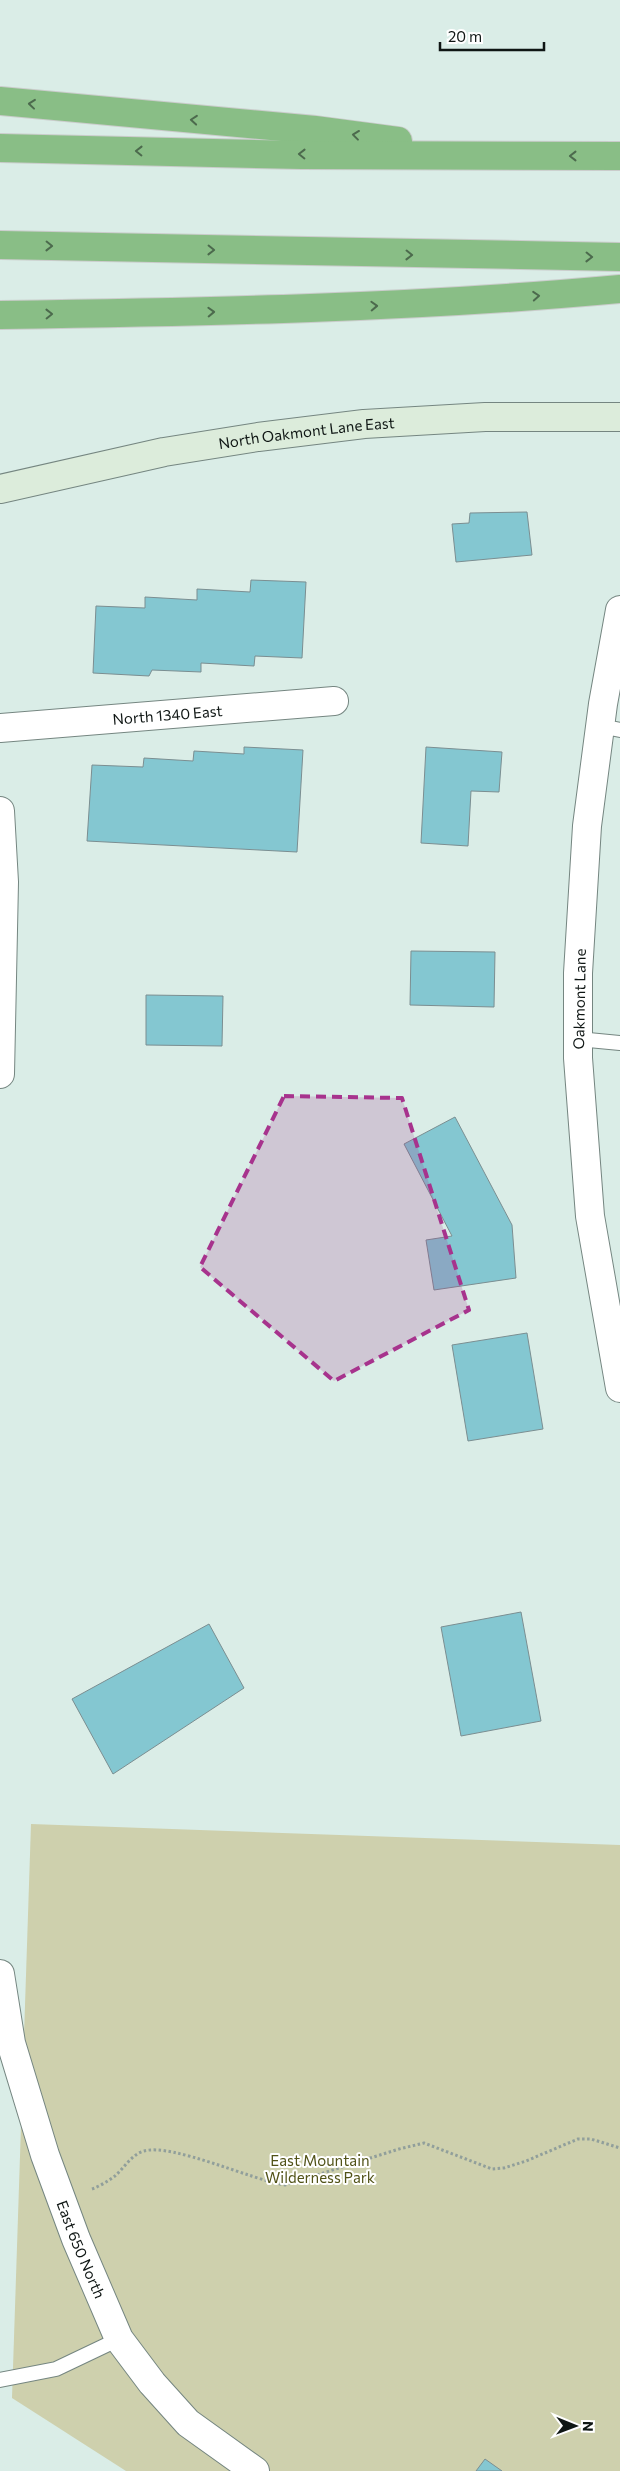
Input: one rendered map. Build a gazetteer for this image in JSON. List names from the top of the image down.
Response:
{
  "streets": {
    "street": [
      "North Oakmont Lane East",
      "North 1340 East",
      "Oakmont Lane",
      "East 650 North"
    ]
  },
  "parks": ["East Mountain Wilderness Park"],
  "scale_bar": "20 m",
  "north": "right"
}
